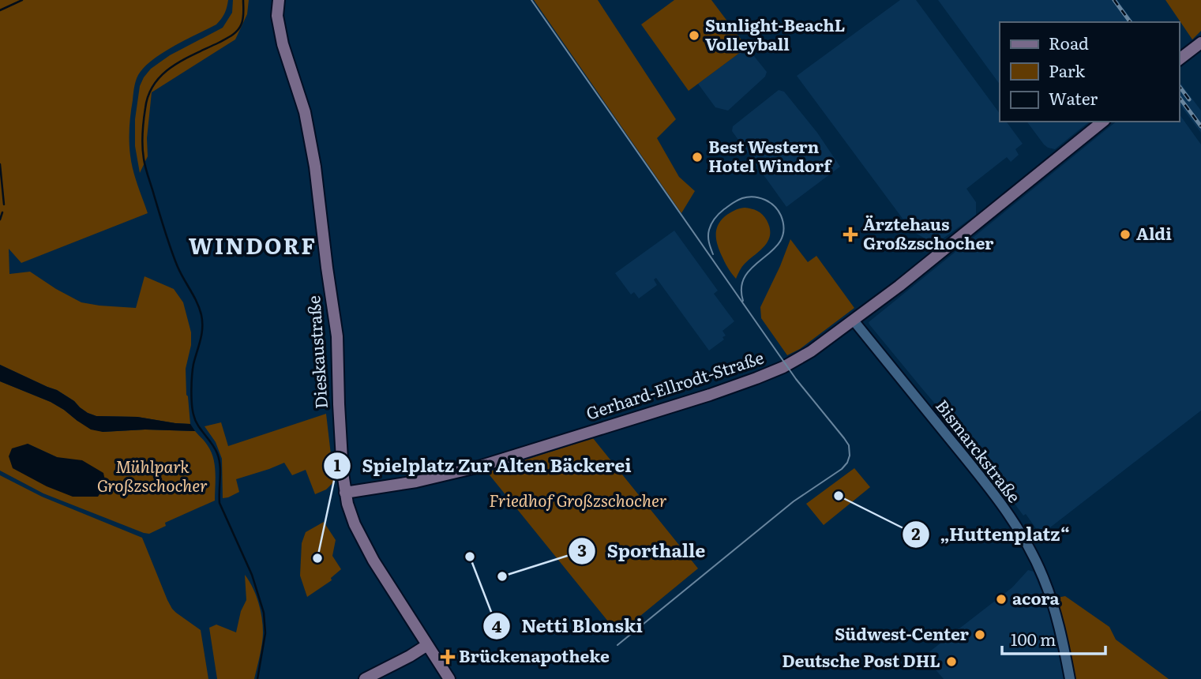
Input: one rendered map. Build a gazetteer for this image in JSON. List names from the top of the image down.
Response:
{
  "streets": {
    "main road": ["Dieskaustraße", "Gerhard-Ellrodt-Straße"],
    "street": ["Bismarckstraße"]
  },
  "crossings": [
    ["Dieskaustraße", "Gerhard-Ellrodt-Straße"],
    ["Gerhard-Ellrodt-Straße", "Bismarckstraße"]
  ],
  "districts": ["WINDORF"],
  "parks": ["Mühlpark Großzschocher", "Friedhof Großzschocher"],
  "places": {
    "other": [
      "Sunlight-BeachL Volleyball",
      "Best Western Hotel Windorf",
      "Aldi",
      "„Huttenplatz“",
      "Netti Blonski",
      "Spielplatz Zur Alten Bäckerei",
      "Sporthalle",
      "acora",
      "Südwest-Center",
      "Deutsche Post DHL"
    ],
    "health": ["Ärztehaus Großzschocher", "Brückenapotheke"]
  },
  "legend": ["Road", "Park", "Water"],
  "scale_bar": "100 m"
}
